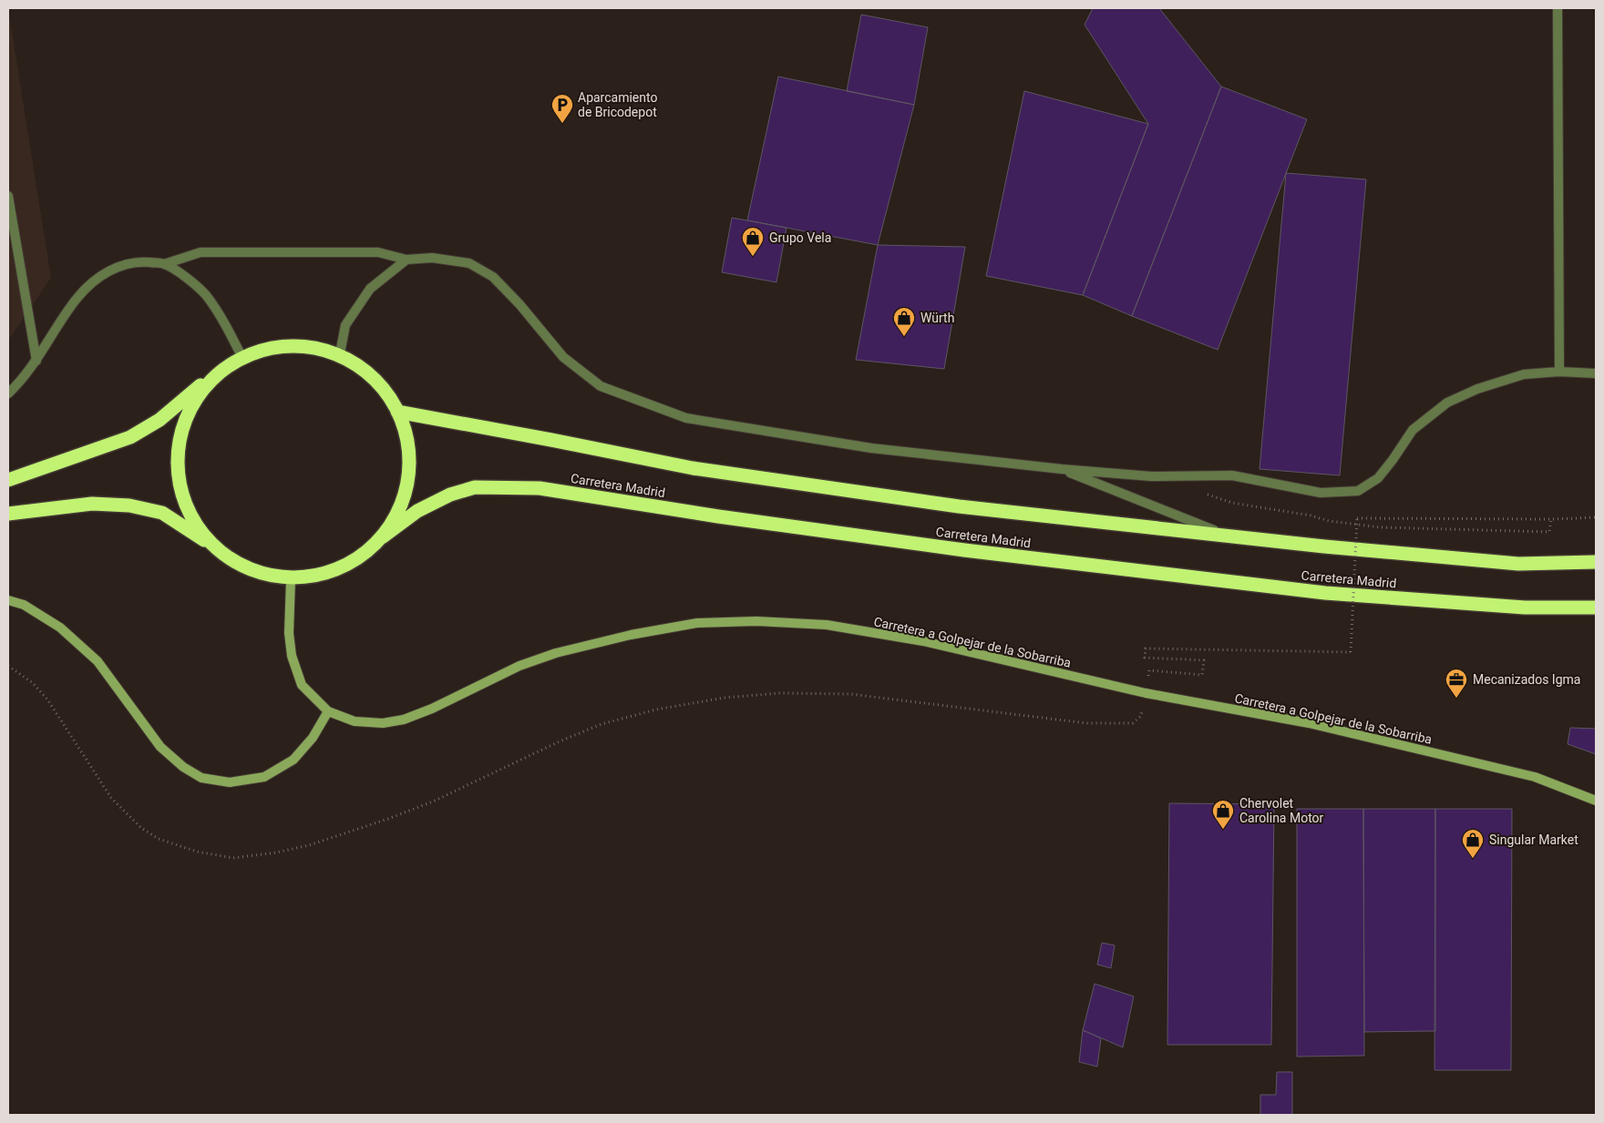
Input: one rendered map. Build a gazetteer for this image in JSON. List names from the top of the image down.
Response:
{
  "streets": {
    "highway": ["Carretera Madrid"],
    "street": ["Carretera a Golpejar de la Sobarriba"]
  },
  "places": {
    "parking": ["Aparcamiento de Bricodepot"],
    "shop": [
      "Grupo Vela",
      "Würth",
      "Chervolet Carolina Motor",
      "Singular Market"
    ],
    "office": ["Mecanizados Igma"]
  }
}
